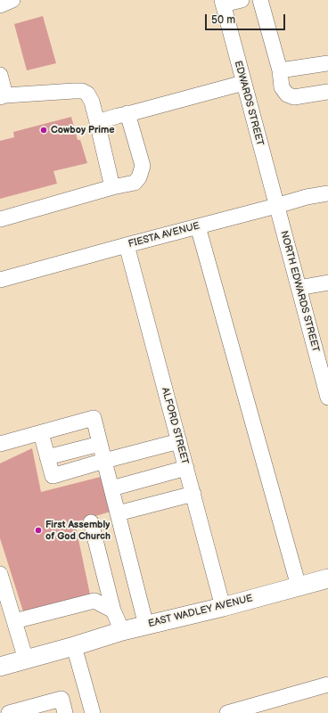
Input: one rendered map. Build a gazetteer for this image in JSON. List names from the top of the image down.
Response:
{
  "streets": {
    "main road": ["EAST WADLEY AVENUE"],
    "street": [
      "EDWARDS STREET",
      "FIESTA AVENUE",
      "NORTH EDWARDS STREET",
      "ALFORD STREET"
    ]
  },
  "crossings": [
    ["EDWARDS STREET", "FIESTA AVENUE"],
    ["EDWARDS STREET", "NORTH EDWARDS STREET"],
    ["FIESTA AVENUE", "NORTH EDWARDS STREET"],
    ["FIESTA AVENUE", "ALFORD STREET"],
    ["ALFORD STREET", "EAST WADLEY AVENUE"]
  ],
  "places": ["Cowboy Prime", "First Assembly of God Church"],
  "scale_bar": "50 m"
}
